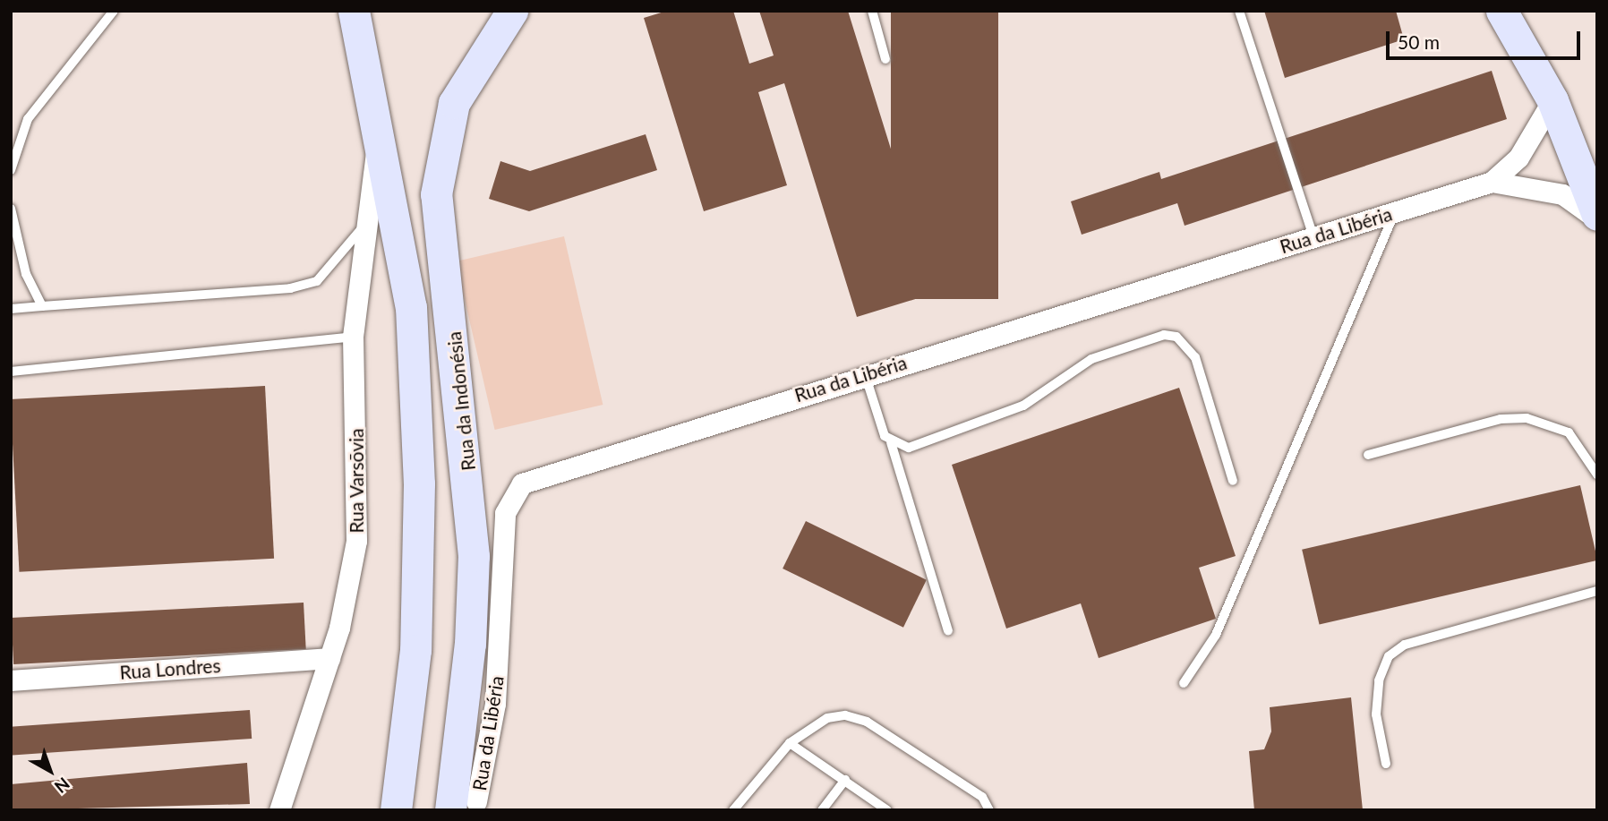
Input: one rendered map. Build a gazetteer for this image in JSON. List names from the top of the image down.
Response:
{
  "streets": {
    "main road": ["Rua da Indonésia"],
    "street": ["Rua da Libéria", "Rua Varsōvia", "Rua Londres"]
  },
  "crossings": [
    ["Rua da Libéria", "Rua da Indonésia"],
    ["Rua Varsōvia", "Rua Londres"]
  ],
  "scale_bar": "50 m",
  "north": "bottom right"
}
